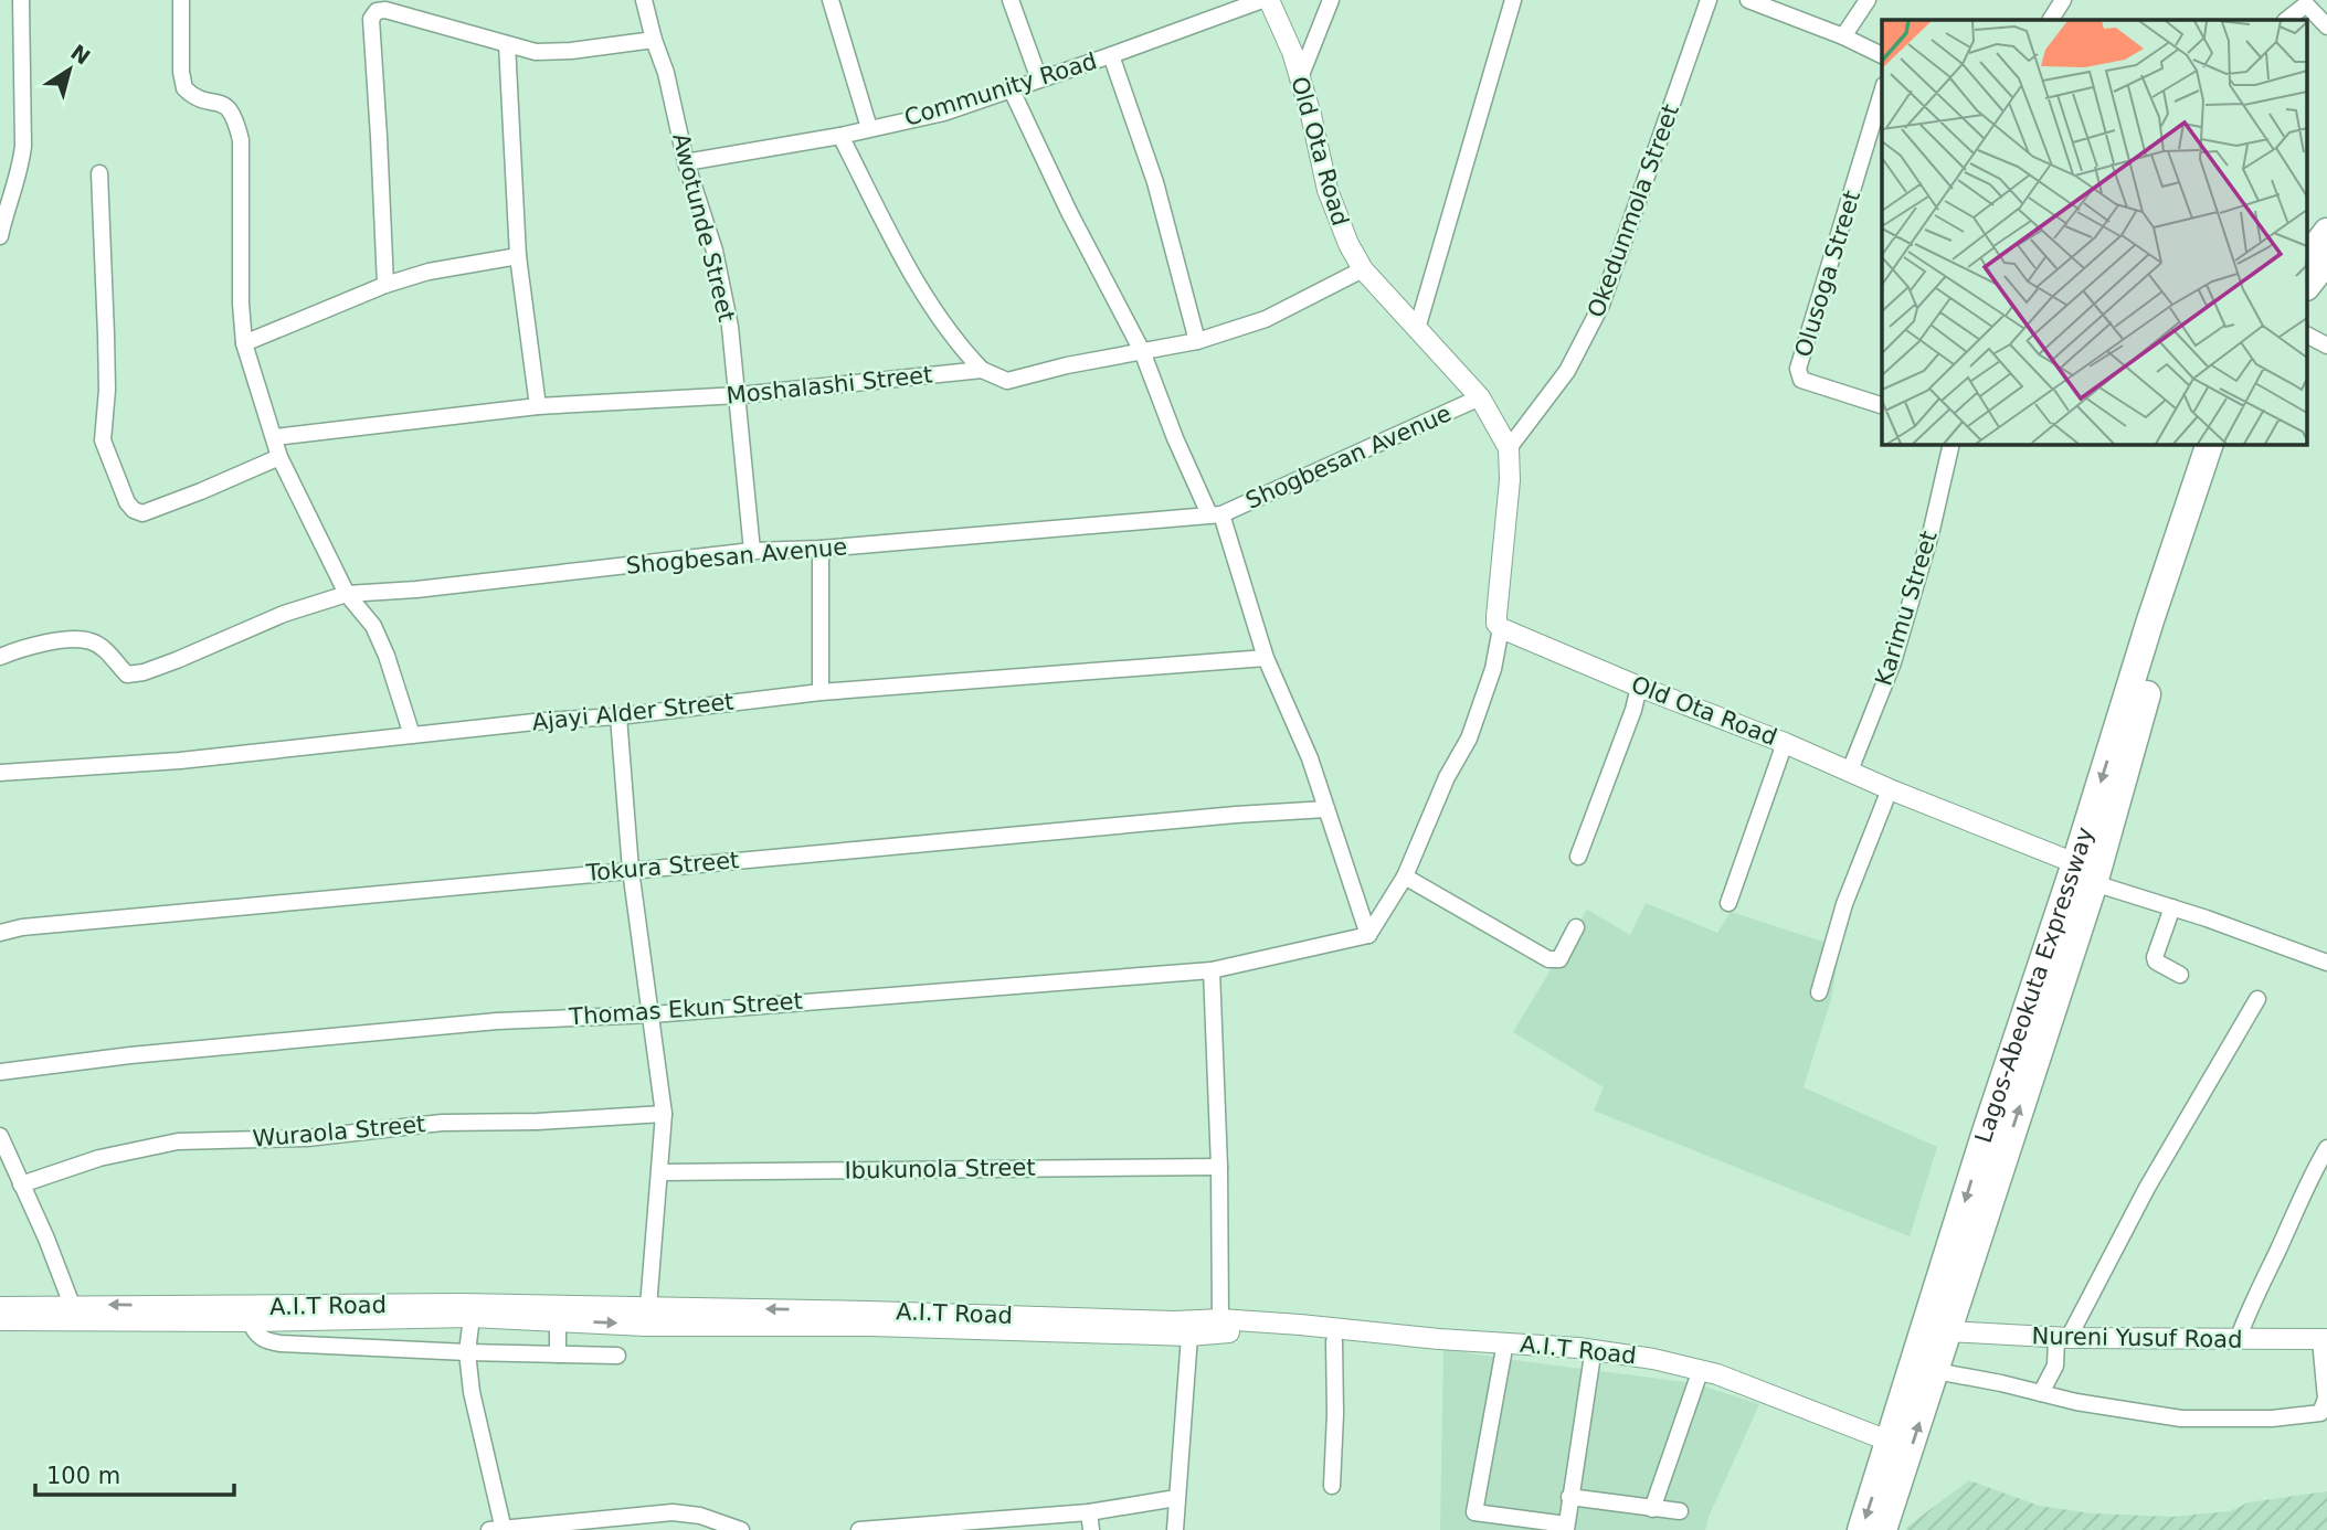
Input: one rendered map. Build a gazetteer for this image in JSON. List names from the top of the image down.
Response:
{
  "streets": {
    "highway": ["Lagos-Abeokuta Expressway"],
    "street": [
      "Community Road",
      "Old Ota Road",
      "Okedunmola Street",
      "Awotunde Street",
      "Olusoga Street",
      "Moshalashi Street",
      "Shogbesan Avenue",
      "Karimu Street",
      "Ajayi Alder Street",
      "Tokura Street",
      "Thomas Ekun Street",
      "Wuraola Street",
      "Ibukunola Street",
      "A.I.T Road",
      "Nureni Yusuf Road"
    ]
  },
  "crossings": [
    ["Community Road", "Awotunde Street"],
    ["Old Ota Road", "Okedunmola Street"],
    ["Old Ota Road", "Moshalashi Street"],
    ["Old Ota Road", "Shogbesan Avenue"],
    ["Old Ota Road", "Karimu Street"],
    ["Old Ota Road", "Lagos-Abeokuta Expressway"],
    ["Awotunde Street", "Moshalashi Street"],
    ["Awotunde Street", "Shogbesan Avenue"],
    ["Lagos-Abeokuta Expressway", "A.I.T Road"],
    ["Lagos-Abeokuta Expressway", "Nureni Yusuf Road"]
  ],
  "scale_bar": "100 m",
  "north": "top right"
}
